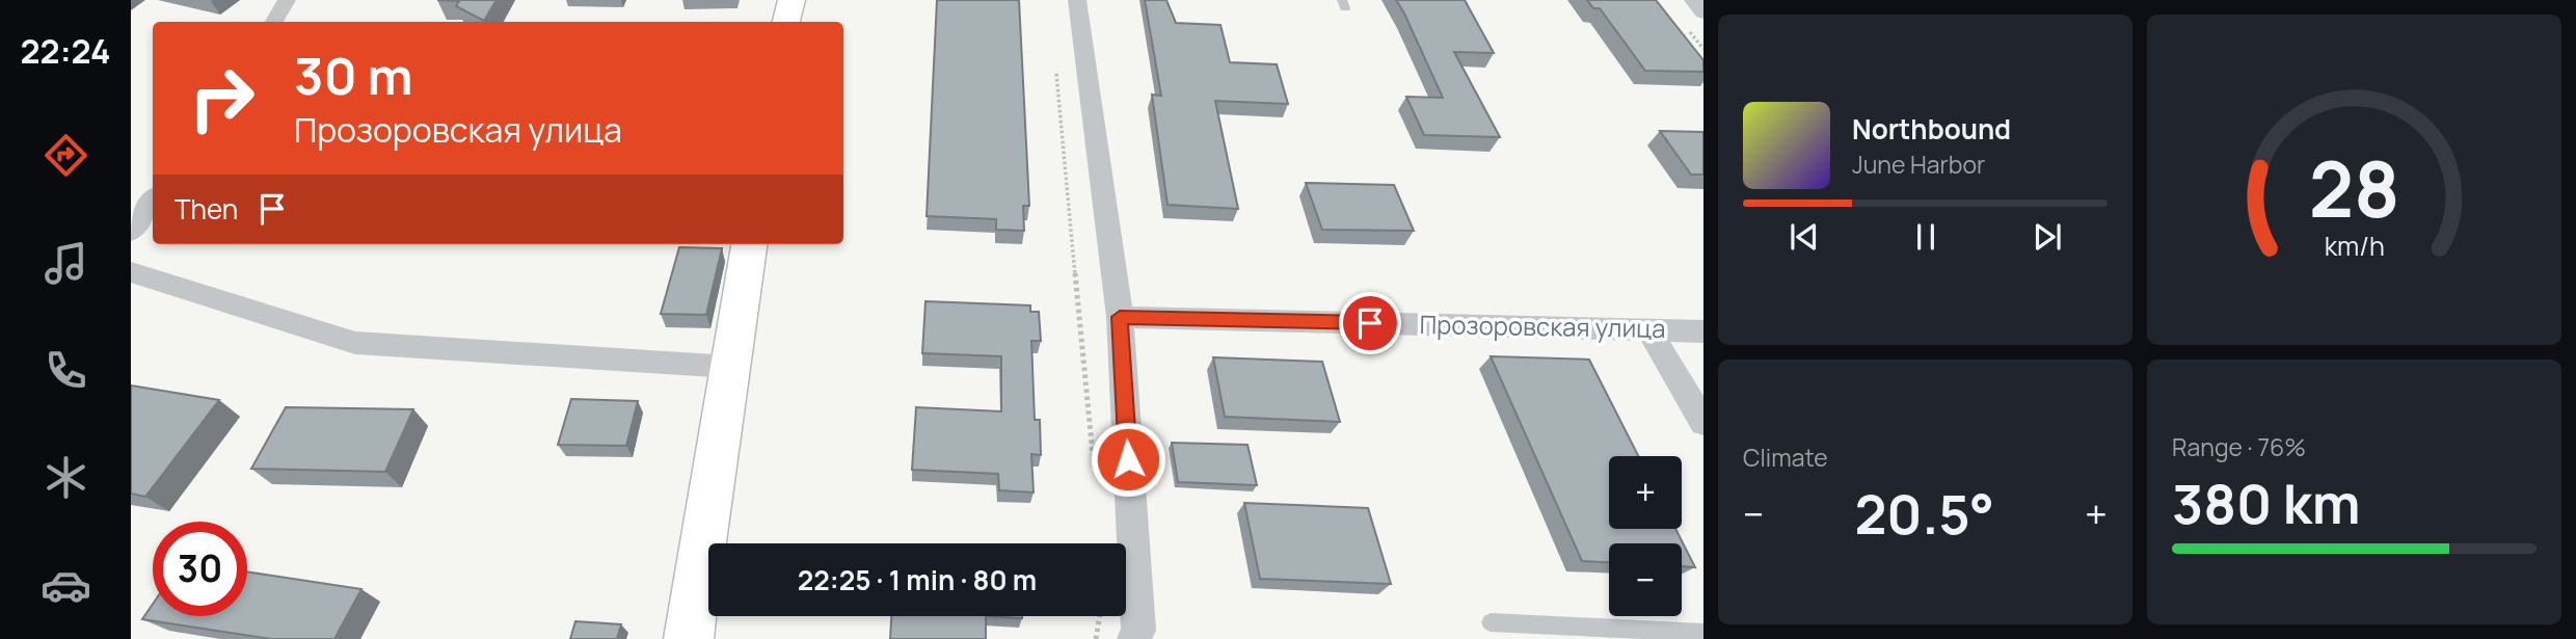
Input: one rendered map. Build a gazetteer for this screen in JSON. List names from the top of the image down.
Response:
{
  "streets": {
    "street": ["Прозоровская улица"]
  },
  "page": {
    "tabs": "22:24",
    "turn": ["30 m", "Прозоровская улица"],
    "song": ["Northbound", "June Harbor"],
    "then": "Then",
    "tile": [
      "Climate",
      ["Range · 76%", "380 km"]
    ],
    "map_buttons": ["+", "−"],
    "heat": ["−", "20.5°", "+"],
    "limit": "30",
    "trip": "22:25 · 1 min · 80 m",
    "gauge": ["28", "km/h"]
  }
}
